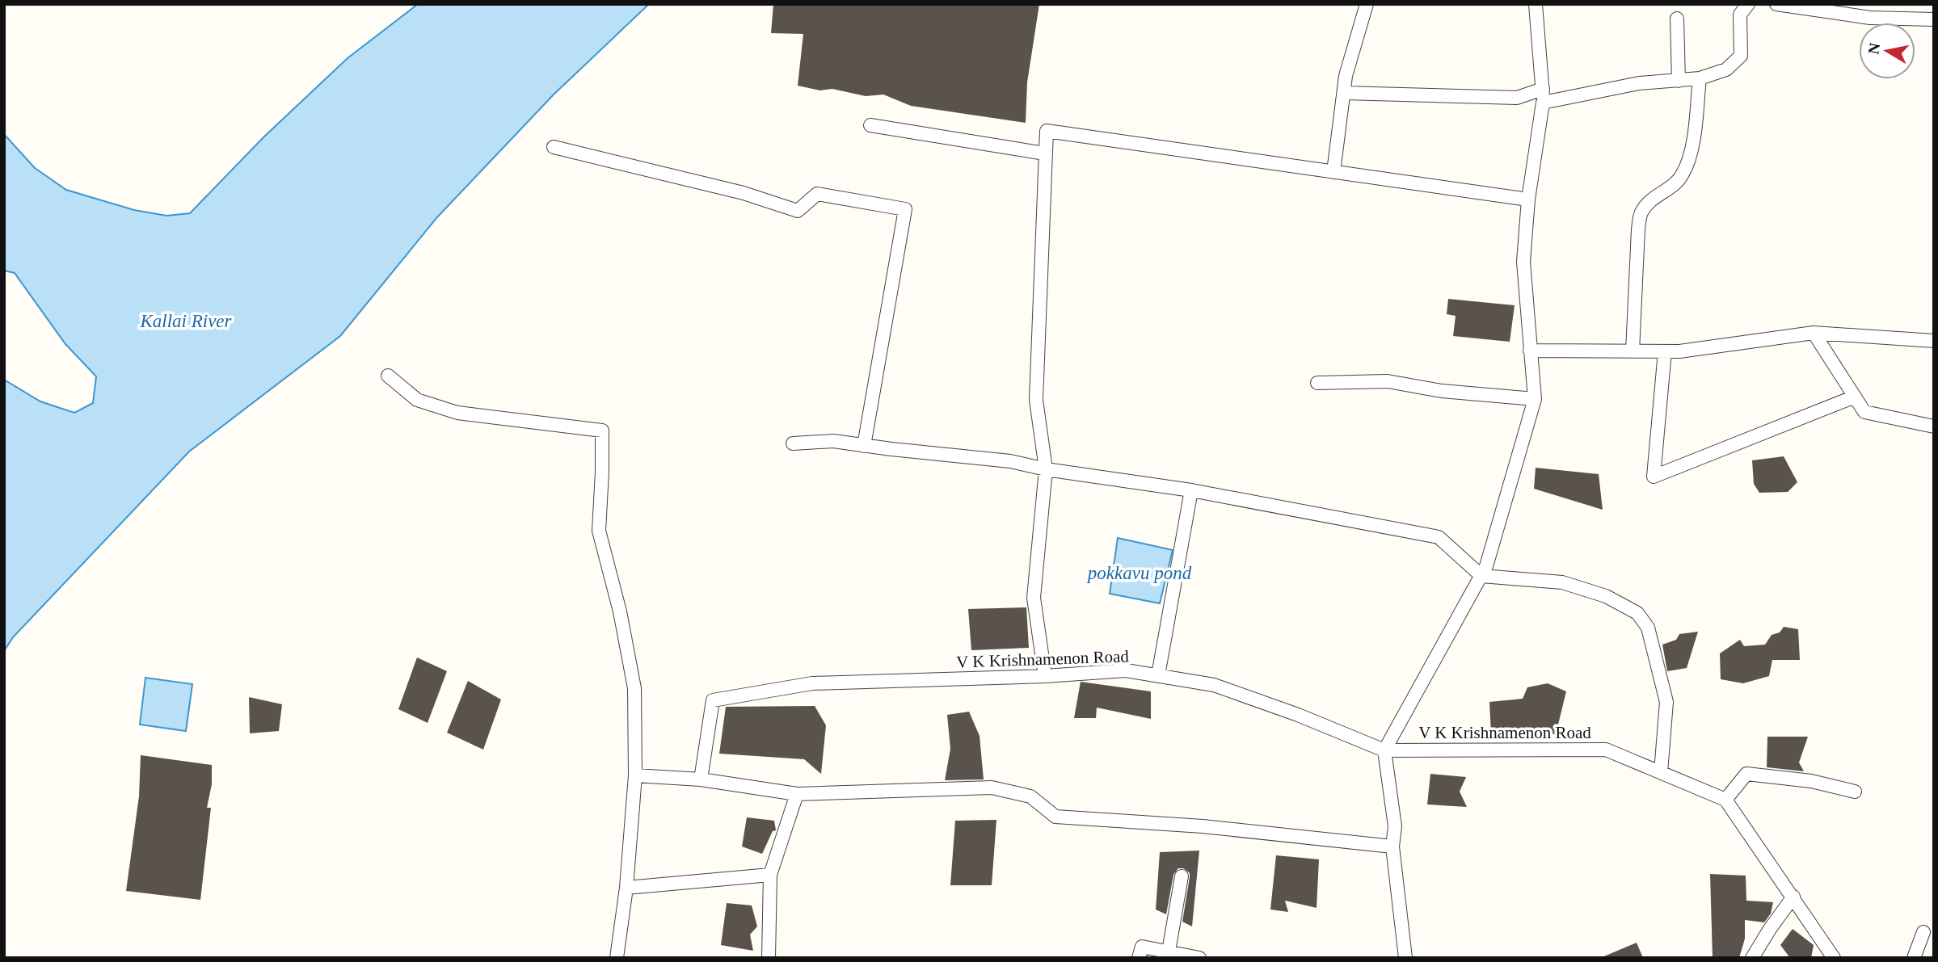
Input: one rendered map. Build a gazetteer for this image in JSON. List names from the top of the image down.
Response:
{
  "streets": {
    "street": ["V K Krishnamenon Road"]
  },
  "water": ["Kallai River", "pokkavu pond"],
  "north": "left"
}
